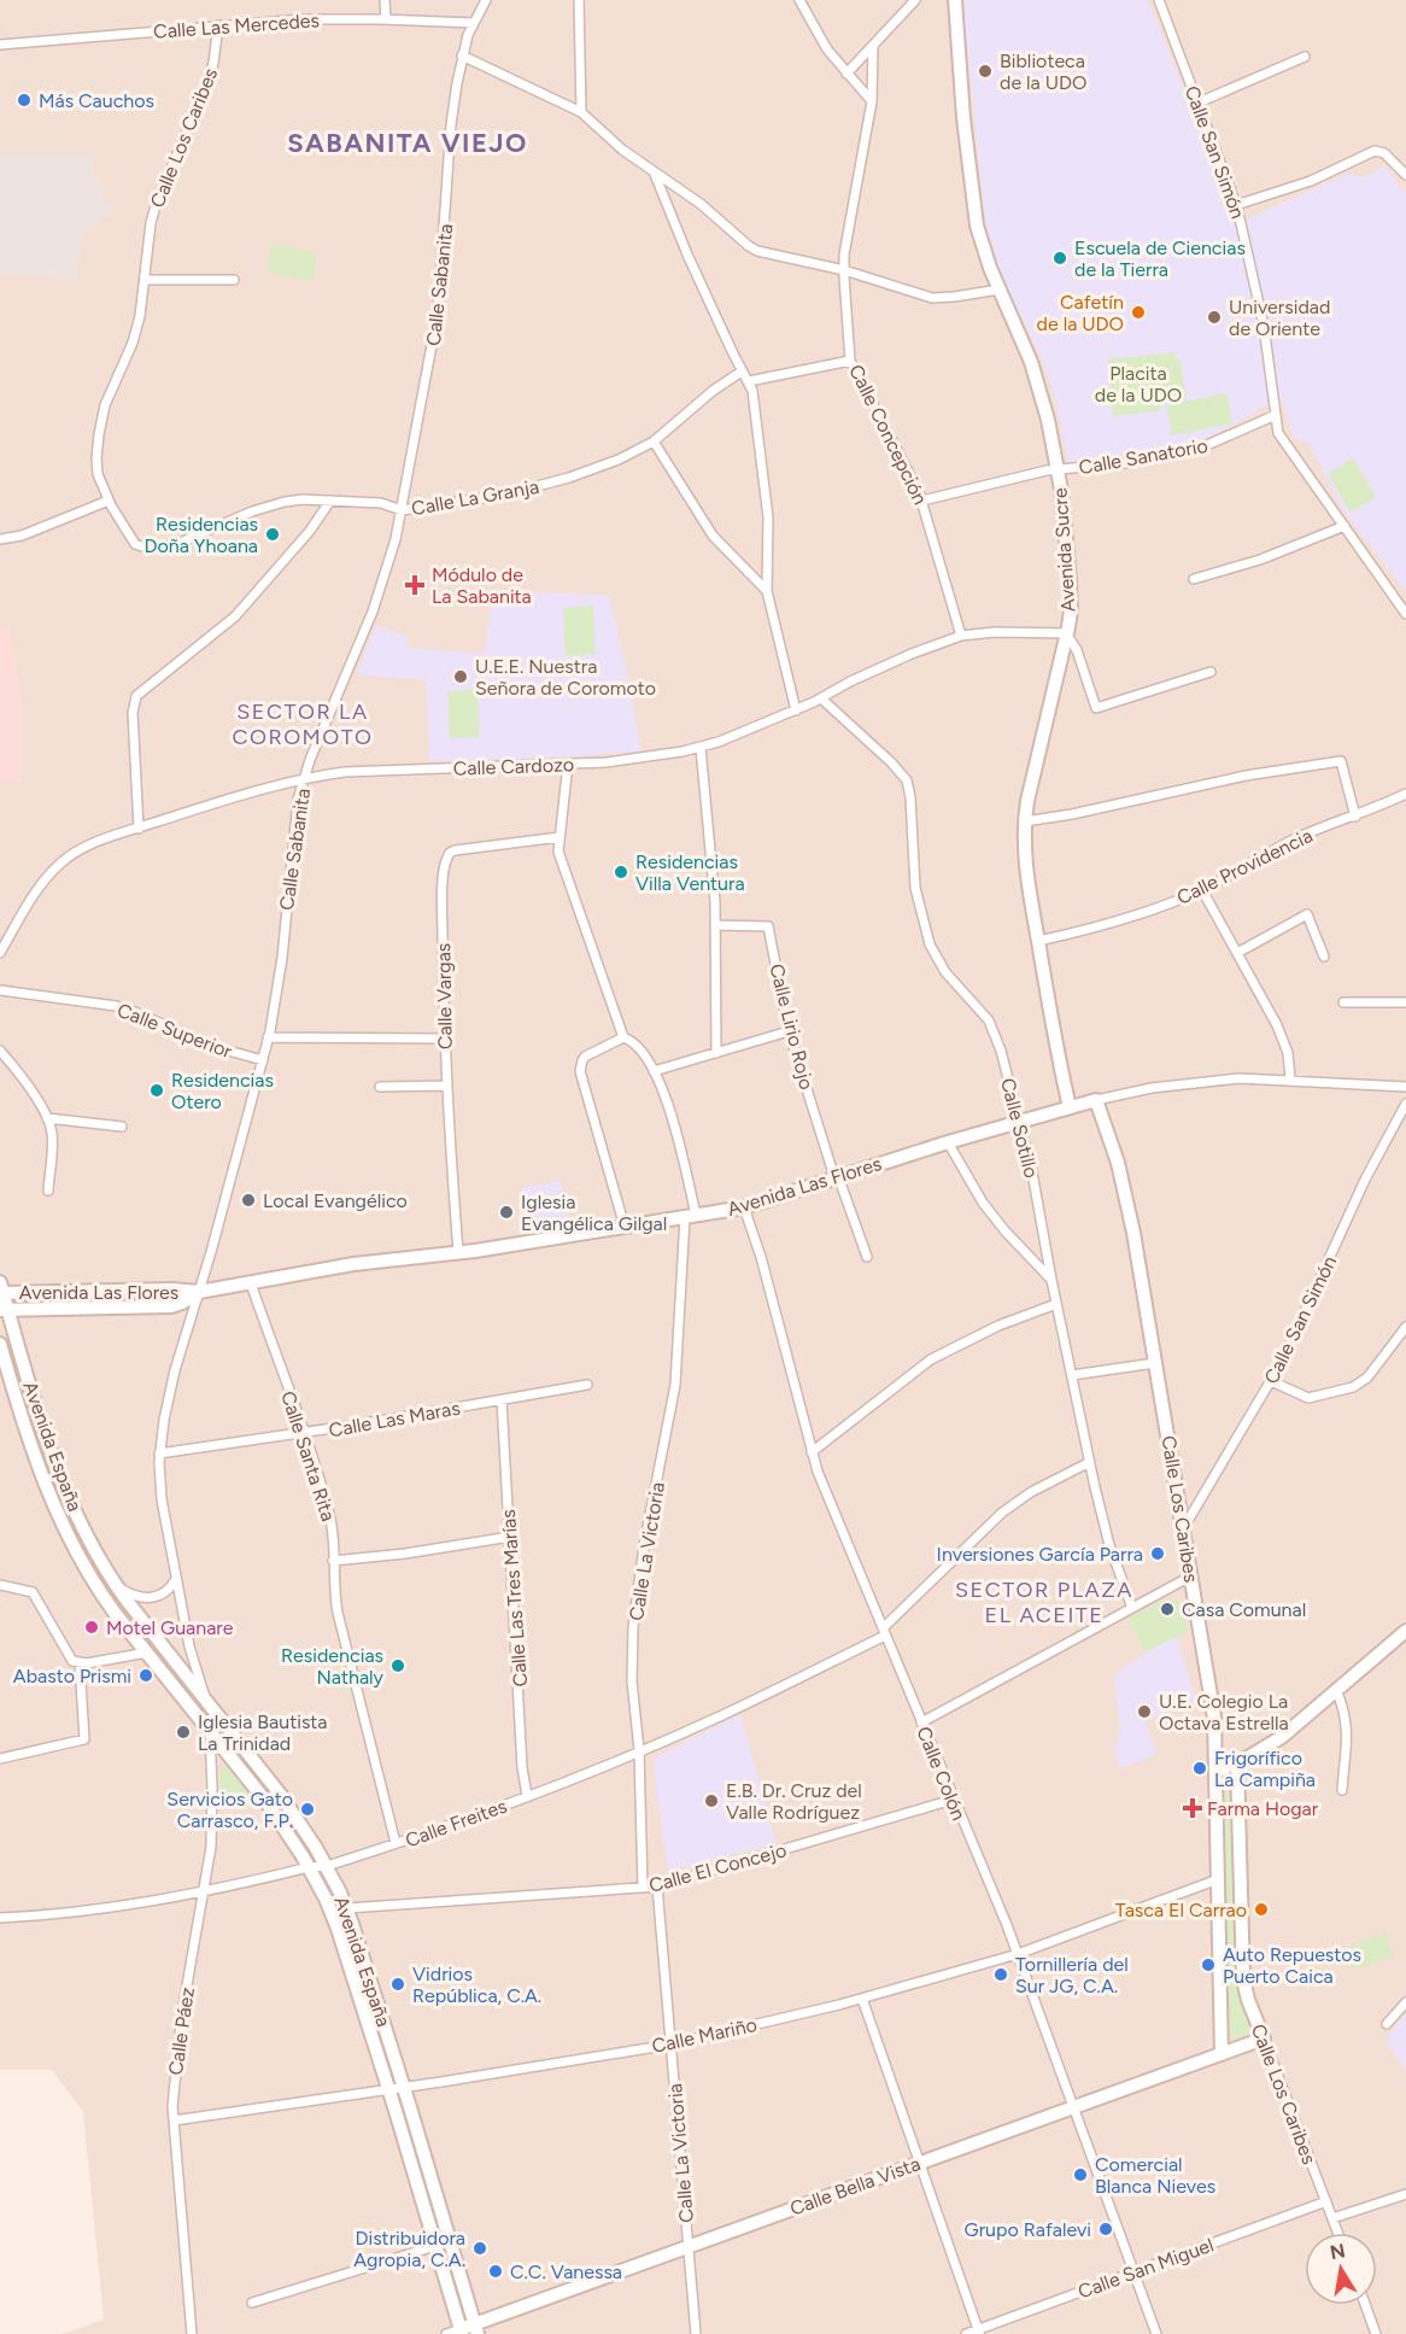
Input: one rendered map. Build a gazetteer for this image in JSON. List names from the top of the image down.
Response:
{
  "streets": {
    "street": [
      "Calle Las Mercedes",
      "Calle Los Caribes",
      "Calle San Simón",
      "Calle Sabanita",
      "Calle Concepción",
      "Calle Sanatorio",
      "Calle La Granja",
      "Avenida Sucre",
      "Calle Cardozo",
      "Calle Providencia",
      "Calle Vargas",
      "Calle Lirio Rojo",
      "Calle Superior",
      "Calle Sotillo",
      "Avenida Las Flores",
      "Calle Las Maras",
      "Avenida España",
      "Calle Santa Rita",
      "Calle La Victoria",
      "Calle Las Tres Marías",
      "Calle Colón",
      "Calle Freites",
      "Calle El Concejo",
      "Calle Páez",
      "Calle Mariño",
      "Calle Bella Vista",
      "Calle San Miguel"
    ]
  },
  "crossings": [
    ["Calle Las Mercedes", "Calle Los Caribes"],
    ["Calle Las Mercedes", "Calle Sabanita"],
    ["Calle Los Caribes", "Calle San Simón"],
    ["Calle Los Caribes", "Calle La Granja"],
    ["Calle Los Caribes", "Avenida Las Flores"],
    ["Calle Los Caribes", "Calle Mariño"],
    ["Calle Los Caribes", "Calle Bella Vista"],
    ["Calle Los Caribes", "Calle San Miguel"],
    ["Calle San Simón", "Calle Sanatorio"],
    ["Calle Sabanita", "Calle La Granja"],
    ["Calle Sabanita", "Calle Cardozo"],
    ["Calle Sabanita", "Calle Superior"],
    ["Calle Sabanita", "Avenida Las Flores"],
    ["Calle Sabanita", "Calle Las Maras"],
    ["Calle Sabanita", "Avenida España"],
    ["Calle Concepción", "Calle Sanatorio"],
    ["Calle Concepción", "Calle Cardozo"],
    ["Calle Sanatorio", "Avenida Sucre"],
    ["Avenida Sucre", "Calle Cardozo"],
    ["Avenida Sucre", "Calle Providencia"],
    ["Avenida Sucre", "Avenida Las Flores"],
    ["Calle Cardozo", "Calle Sotillo"],
    ["Calle Vargas", "Avenida Las Flores"],
    ["Calle Lirio Rojo", "Avenida Las Flores"],
    ["Calle Sotillo", "Avenida Las Flores"],
    ["Calle Sotillo", "Calle Freites"],
    ["Avenida Las Flores", "Avenida España"],
    ["Avenida Las Flores", "Calle Santa Rita"],
    ["Avenida Las Flores", "Calle La Victoria"],
    ["Avenida Las Flores", "Calle Colón"],
    ["Calle Las Maras", "Calle Santa Rita"],
    ["Calle Las Maras", "Calle Las Tres Marías"],
    ["Avenida España", "Calle Freites"],
    ["Avenida España", "Calle El Concejo"],
    ["Avenida España", "Calle Páez"],
    ["Avenida España", "Calle Mariño"],
    ["Avenida España", "Calle Bella Vista"],
    ["Calle Santa Rita", "Calle Freites"],
    ["Calle La Victoria", "Calle Freites"],
    ["Calle La Victoria", "Calle El Concejo"],
    ["Calle La Victoria", "Calle Mariño"],
    ["Calle La Victoria", "Calle Bella Vista"],
    ["Calle Las Tres Marías", "Calle Freites"],
    ["Calle Colón", "Calle Freites"],
    ["Calle Colón", "Calle El Concejo"],
    ["Calle Colón", "Calle Mariño"],
    ["Calle Colón", "Calle Bella Vista"],
    ["Calle Colón", "Calle San Miguel"],
    ["Calle Freites", "Calle Páez"],
    ["Calle Páez", "Calle Mariño"]
  ],
  "districts": ["SABANITA VIEJO", "SECTOR LA COROMOTO", "SECTOR PLAZA EL ACEITE"],
  "parks": ["Placita de la UDO"],
  "places": {
    "other": [
      "Biblioteca de la UDO",
      "Más Cauchos",
      "Escuela de Ciencias de la Tierra",
      "Cafetín de la UDO",
      "Universidad de Oriente",
      "Residencias Doña Yhoana",
      "U.E.E. Nuestra Señora de Coromoto",
      "Residencias Villa Ventura",
      "Residencias Otero",
      "Local Evangélico",
      "Iglesia Evangélica Gilgal",
      "Inversiones García Parra",
      "Casa Comunal",
      "Motel Guanare",
      "Residencias Nathaly",
      "Abasto Prismi",
      "U.E. Colegio La Octava Estrella",
      "Iglesia Bautista La Trinidad",
      "Frigorífico La Campiña",
      "E.B. Dr. Cruz del Valle Rodríguez",
      "Servicios Gato Carrasco, F.P.",
      "Tasca El Carrao",
      "Auto Repuestos Puerto Caica",
      "Tornillería del Sur JG, C.A.",
      "Vidrios República, C.A.",
      "Comercial Blanca Nieves",
      "Grupo Rafalevi",
      "Distribuidora Agropia, C.A.",
      "C.C. Vanessa"
    ],
    "health": ["Módulo de La Sabanita", "Farma Hogar"]
  },
  "north": "top"
}
